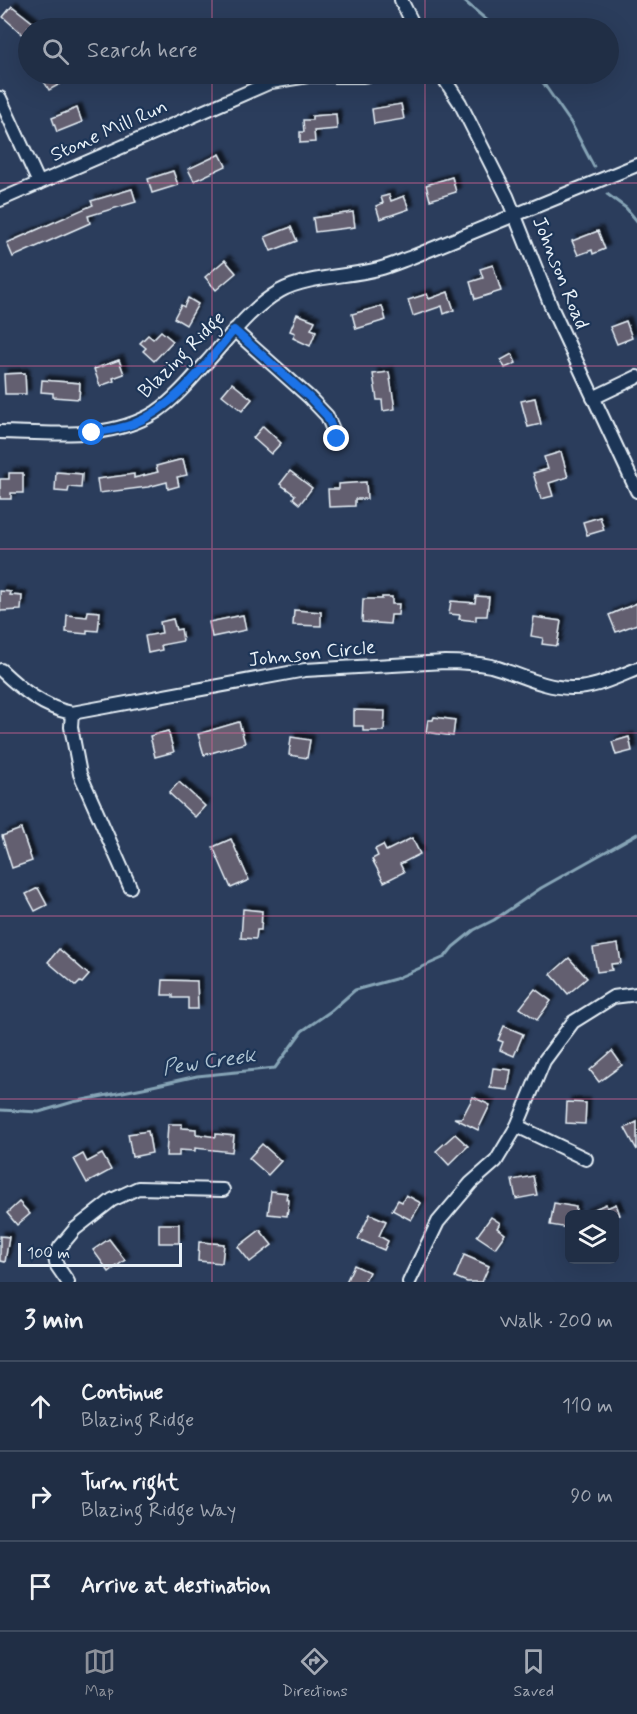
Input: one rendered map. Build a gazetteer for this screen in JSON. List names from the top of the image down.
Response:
{
  "streets": {
    "street": [
      "Stone Mill Run",
      "Johnson Road",
      "Blazing Ridge",
      "Johnson Circle"
    ]
  },
  "crossings": [
    ["Johnson Road", "Blazing Ridge"]
  ],
  "water": ["Pew Creek"],
  "scale_bar": "100 m",
  "page": {
    "search": "Search here",
    "scale": "100 m",
    "heading": ["3 min", "Walk · 200 m"],
    "list": [
      ["Continue", "Blazing Ridge", "110 m"],
      ["Turn right", "Blazing Ridge Way", "90 m"],
      "Arrive at destination"
    ],
    "nav": ["Map", "Directions", "Saved"]
  }
}
